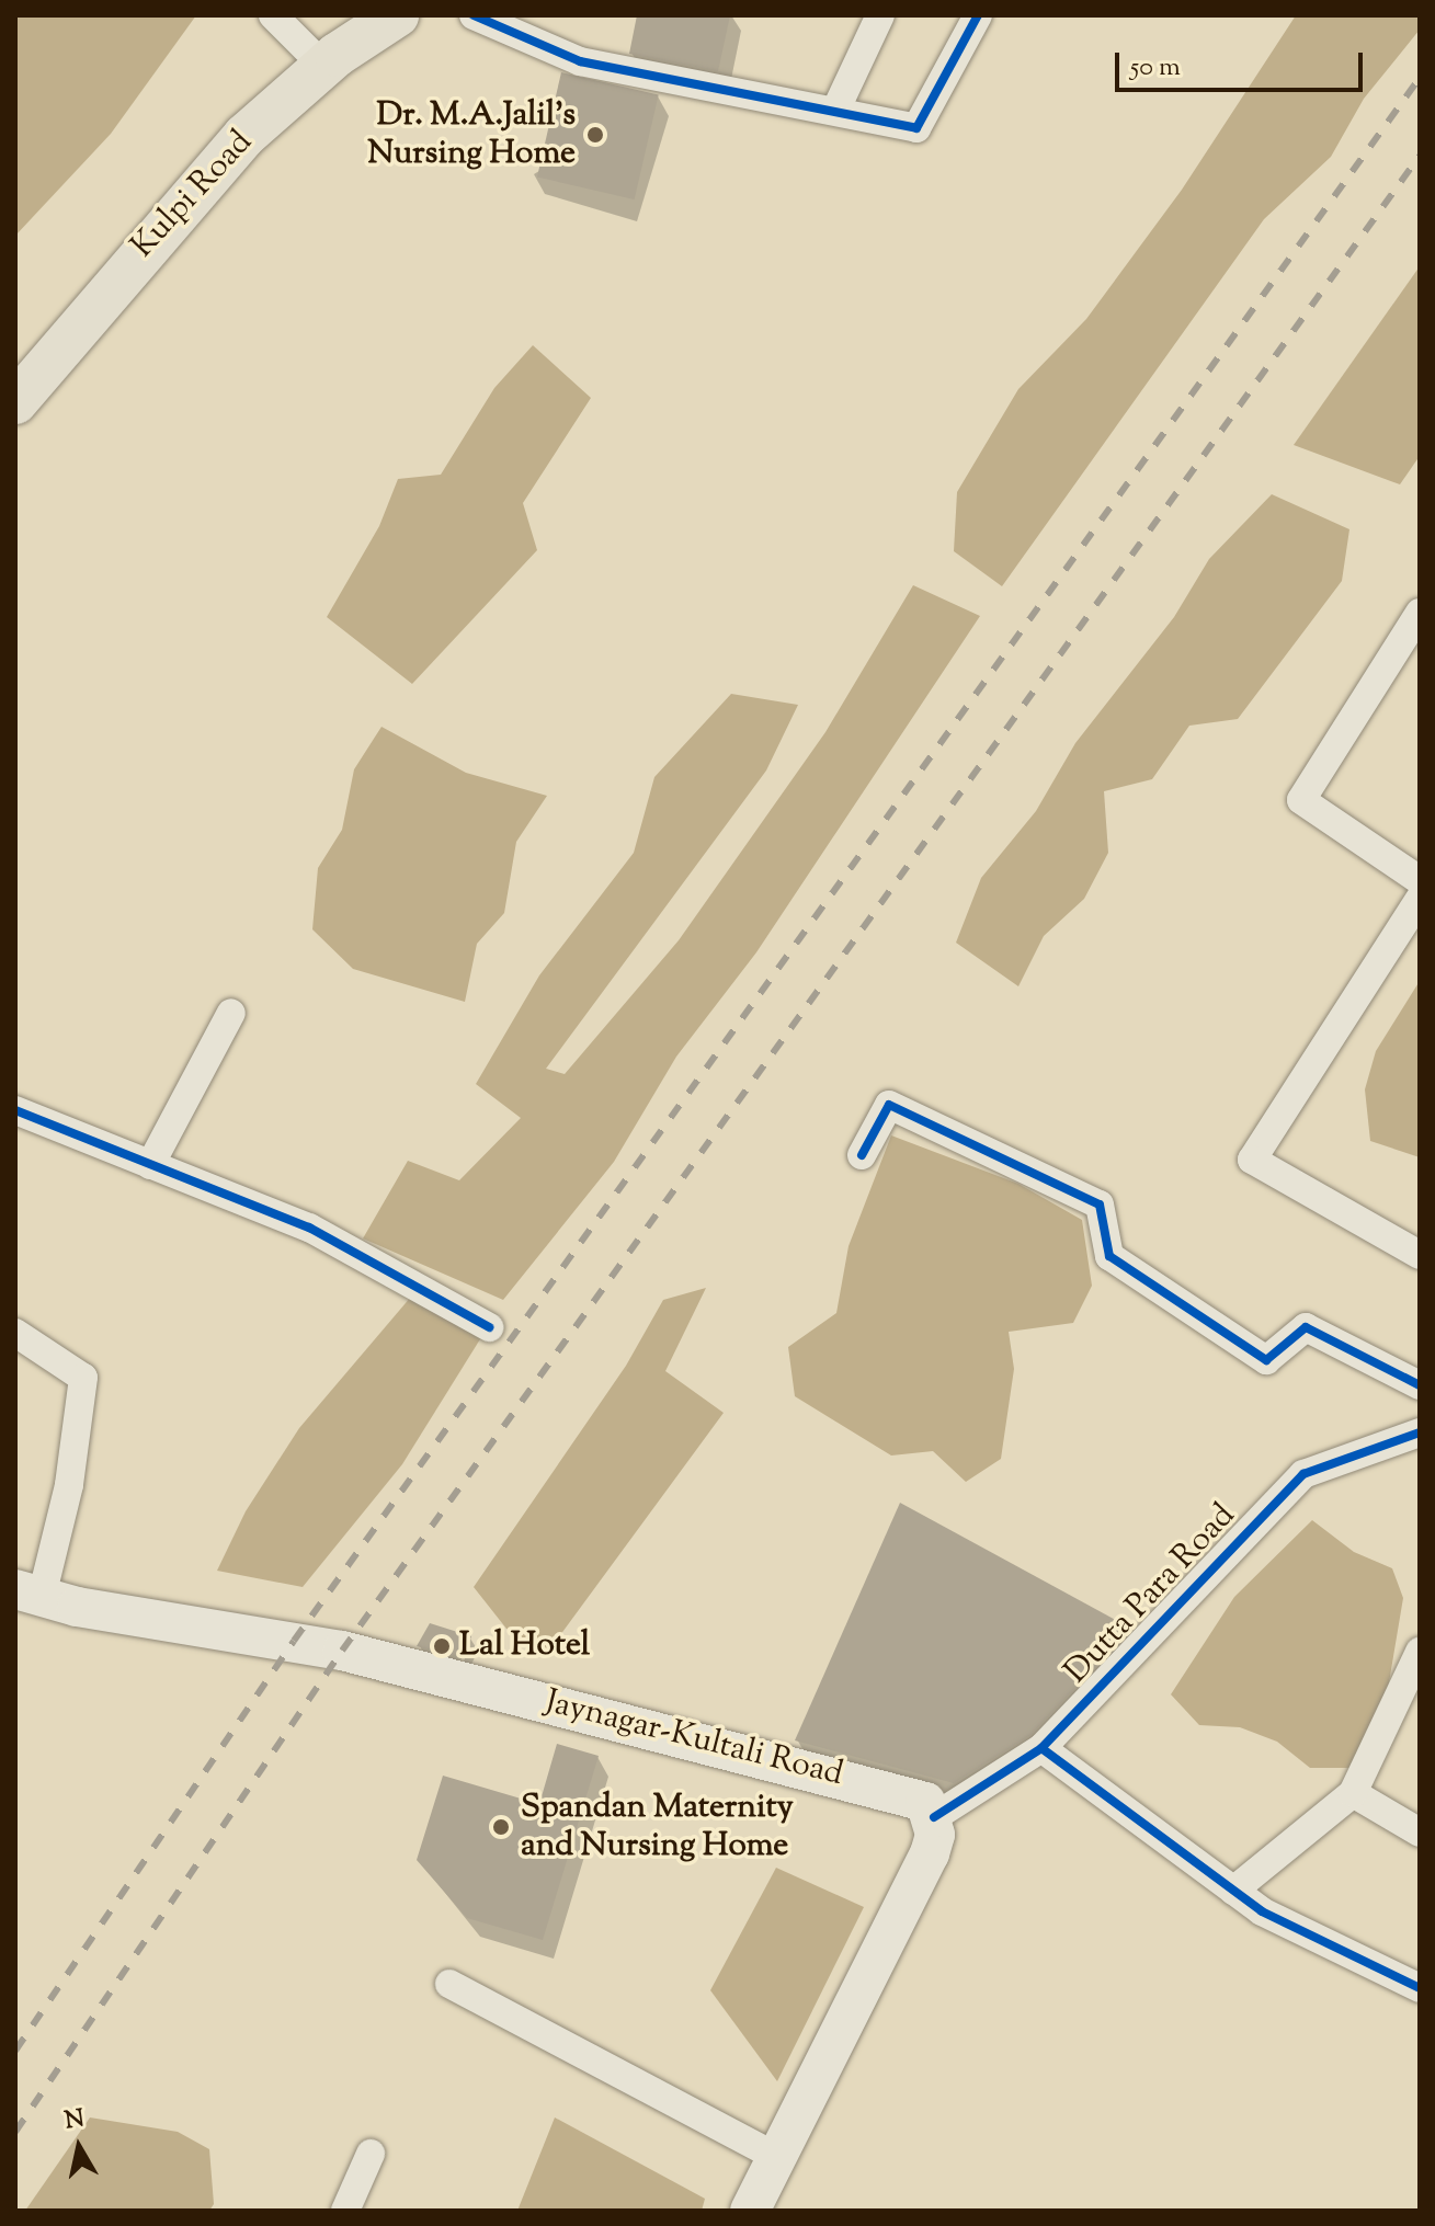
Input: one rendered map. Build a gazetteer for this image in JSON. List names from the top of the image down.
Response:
{
  "streets": {
    "main road": ["Kulpi Road", "Jaynagar-Kultali Road"],
    "street": ["Dutta Para Road"]
  },
  "crossings": [
    ["Dutta Para Road", "Jaynagar-Kultali Road"]
  ],
  "places": ["Dr. M.A.Jalil's Nursing Home", "Lal Hotel", "Spandan Maternity and Nursing Home"],
  "scale_bar": "50 m",
  "north": "top"
}
